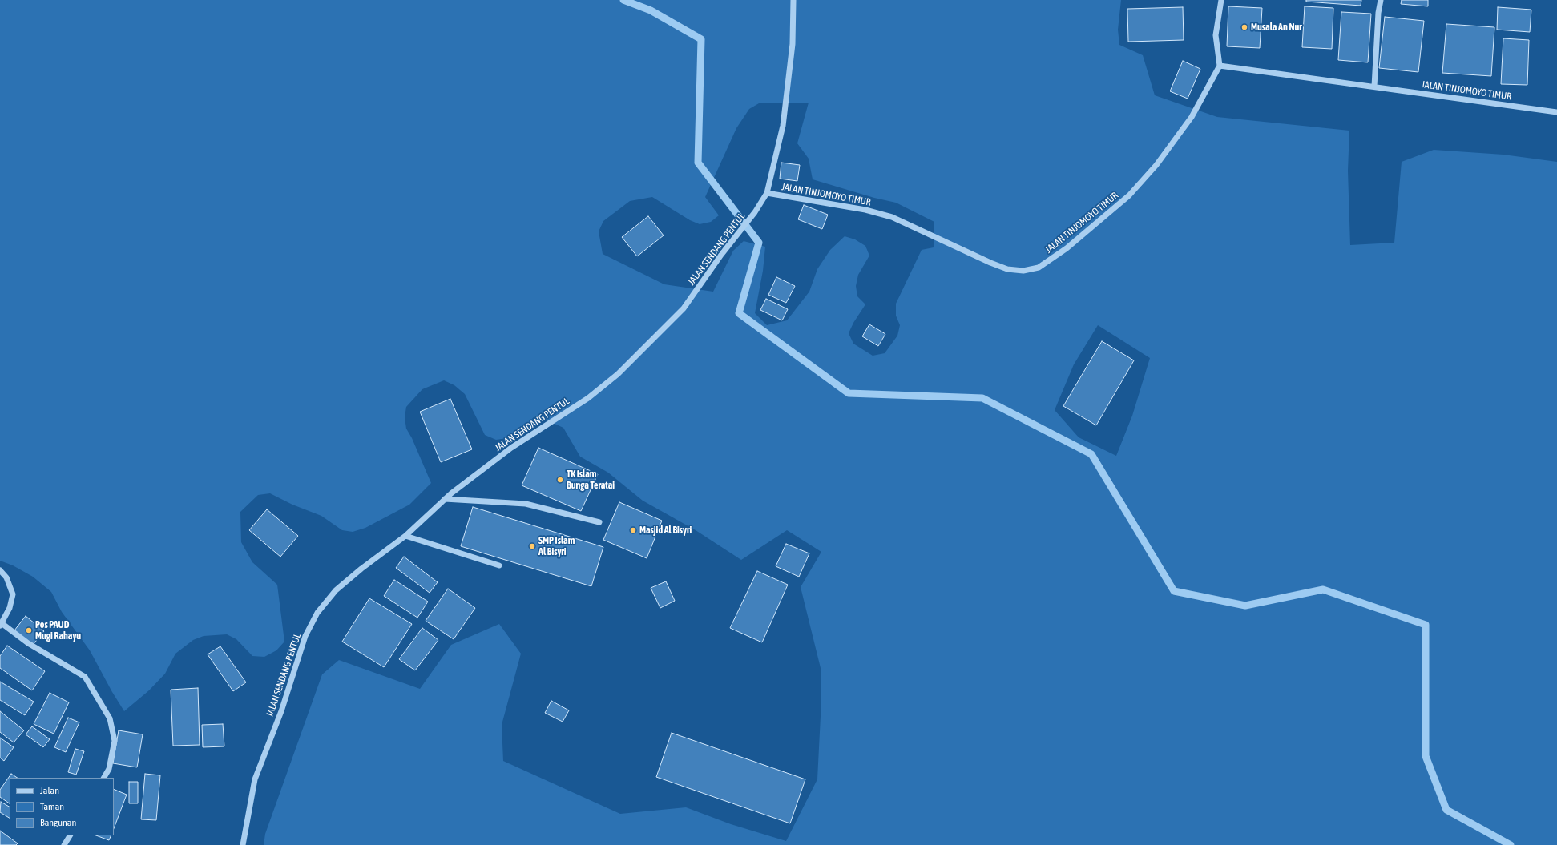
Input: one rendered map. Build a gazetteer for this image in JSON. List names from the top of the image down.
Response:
{
  "streets": {
    "street": ["JALAN TINJOMOYO TIMUR", "JALAN SENDANG PENTUL"]
  },
  "crossings": [
    ["JALAN TINJOMOYO TIMUR", "JALAN SENDANG PENTUL"]
  ],
  "places": [
    "Musala An Nur",
    "TK Islam Bunga Teratai",
    "Masjid Al Bisyri",
    "SMP Islam Al Bisyri",
    "Pos PAUD Mugi Rahayu"
  ],
  "legend": ["Jalan", "Taman", "Bangunan"]
}
